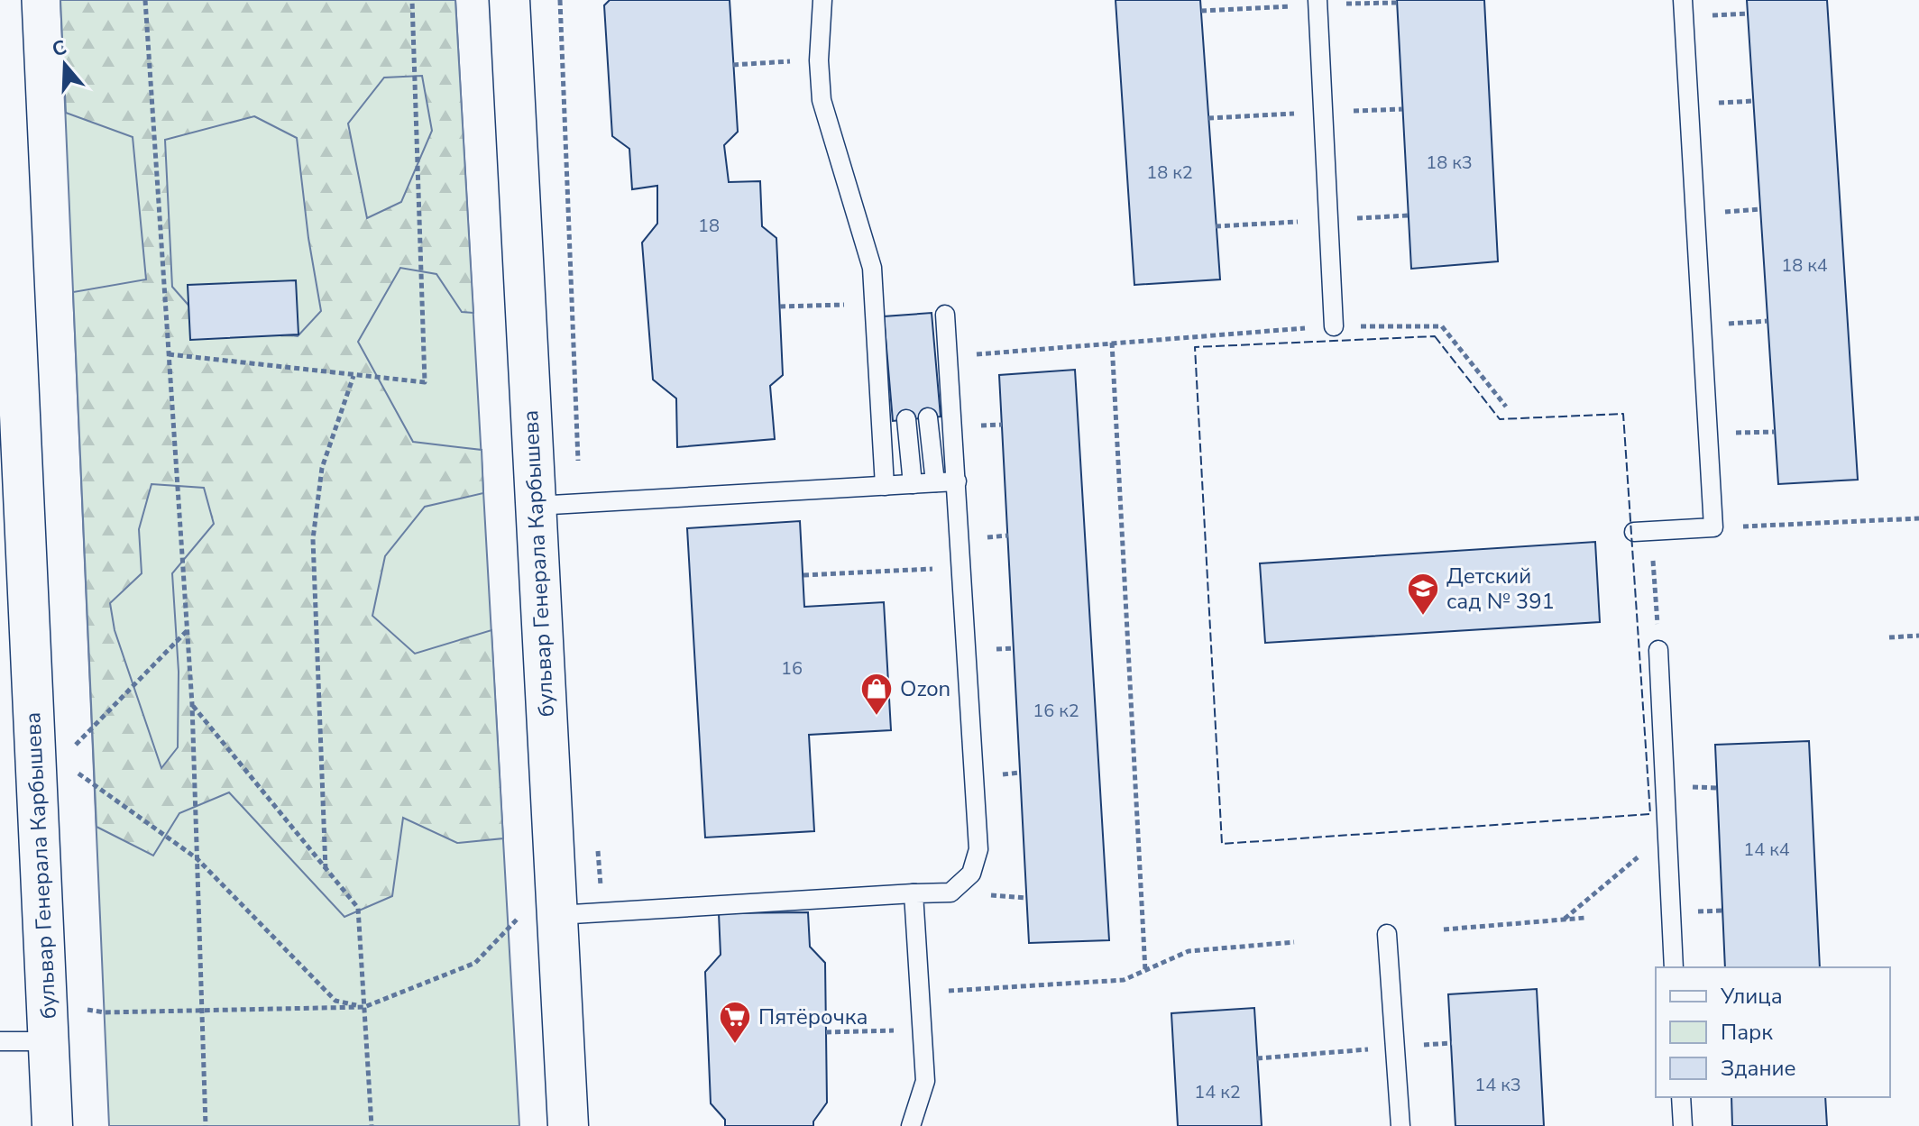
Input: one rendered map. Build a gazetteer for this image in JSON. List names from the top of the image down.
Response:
{
  "streets": {
    "street": ["бульвар Генерала Карбышева"]
  },
  "places": {
    "school or university": ["Детский сад № 391"],
    "shop": ["Ozon"],
    "supermarket": ["Пятёрочка"]
  },
  "house_numbers": [
    "18 к3",
    "18 к2",
    "18",
    "18 к4",
    "16",
    "16 к2",
    "14 к4",
    "14 к3",
    "14 к2"
  ],
  "legend": ["Улица", "Парк", "Здание"],
  "north": "top"
}
